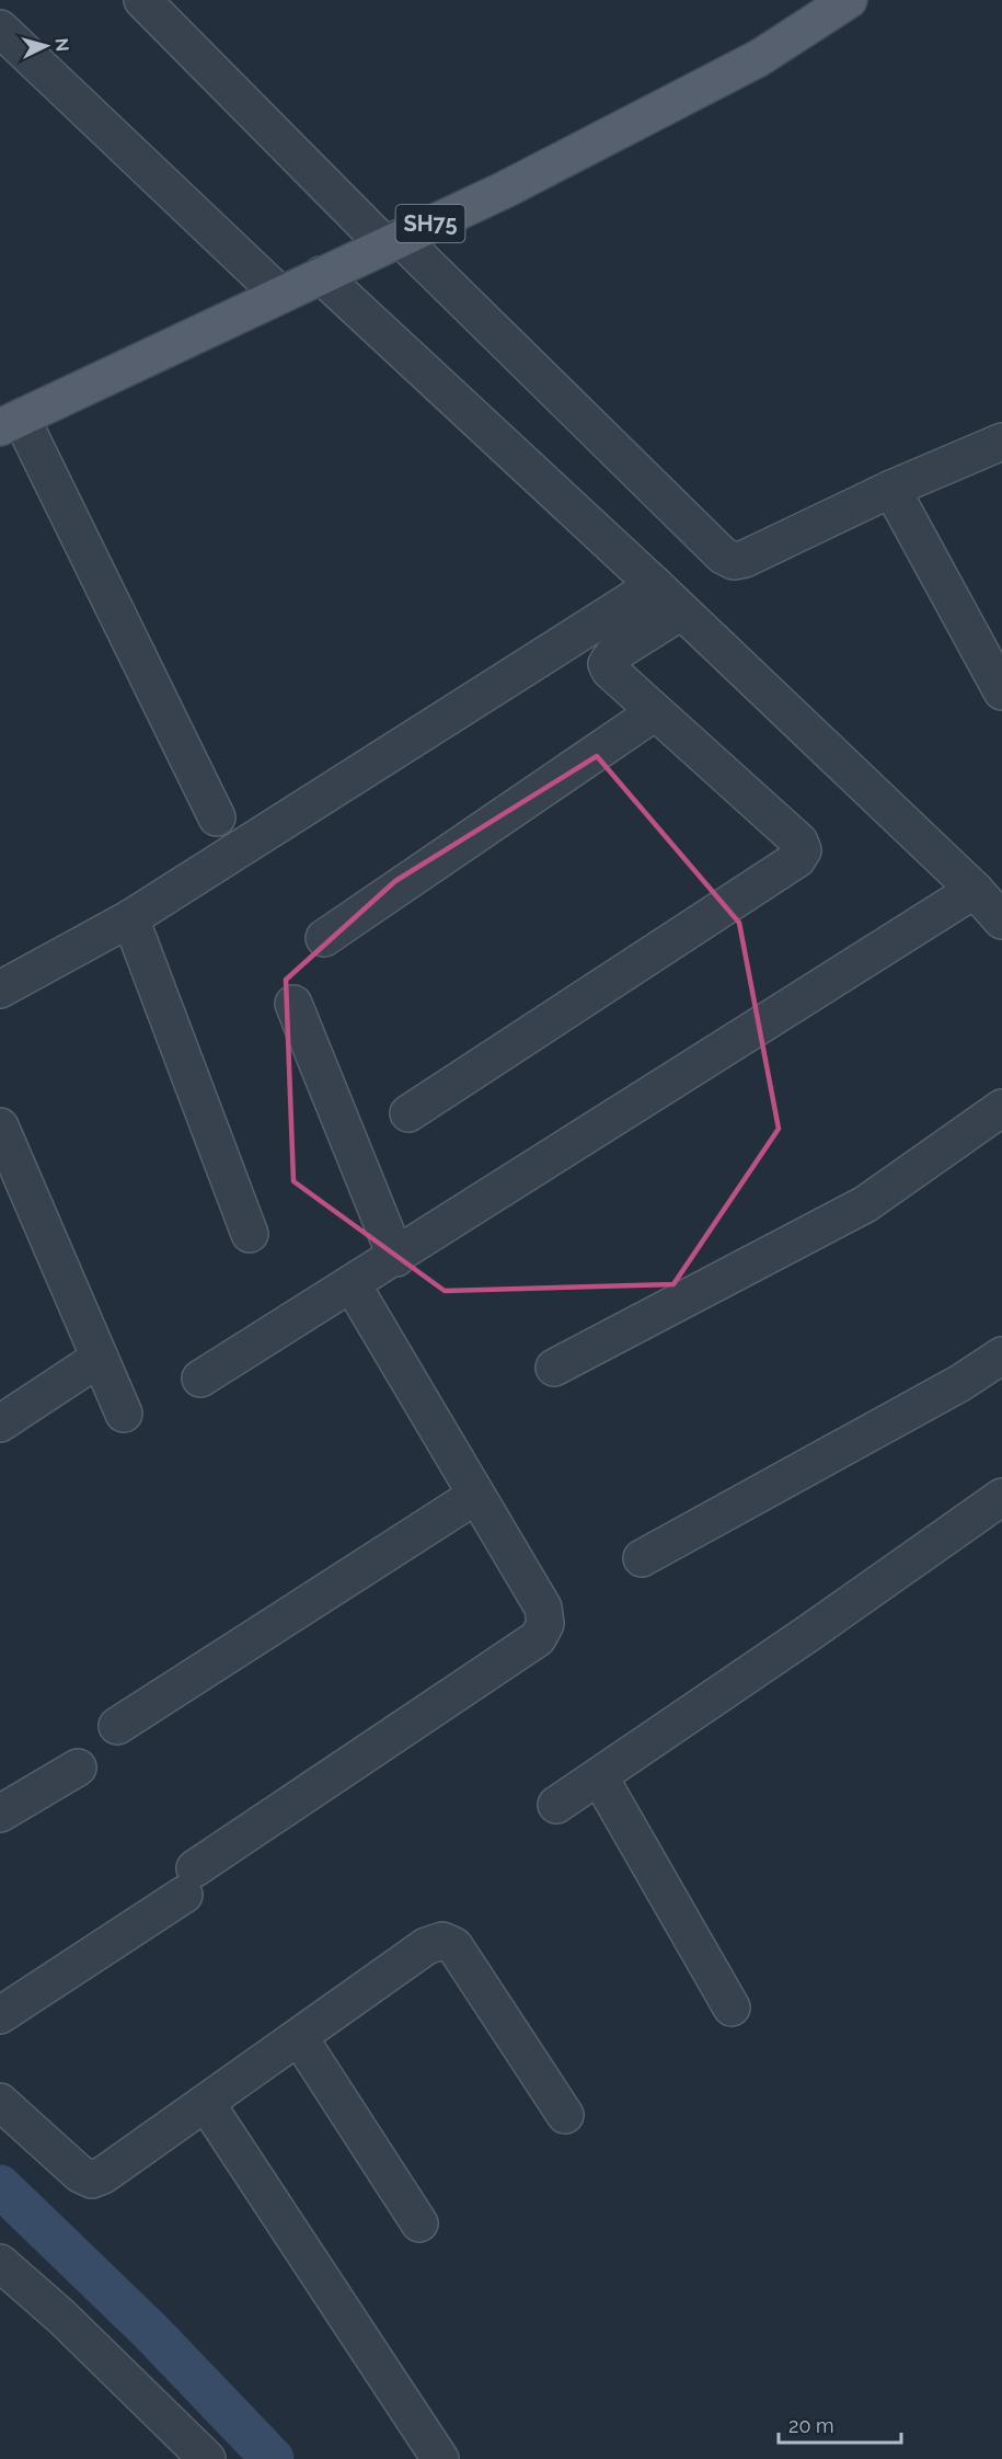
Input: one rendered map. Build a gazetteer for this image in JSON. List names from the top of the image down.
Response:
{
  "streets": {
    "main road": ["SH75"]
  },
  "scale_bar": "20 m",
  "north": "right"
}
